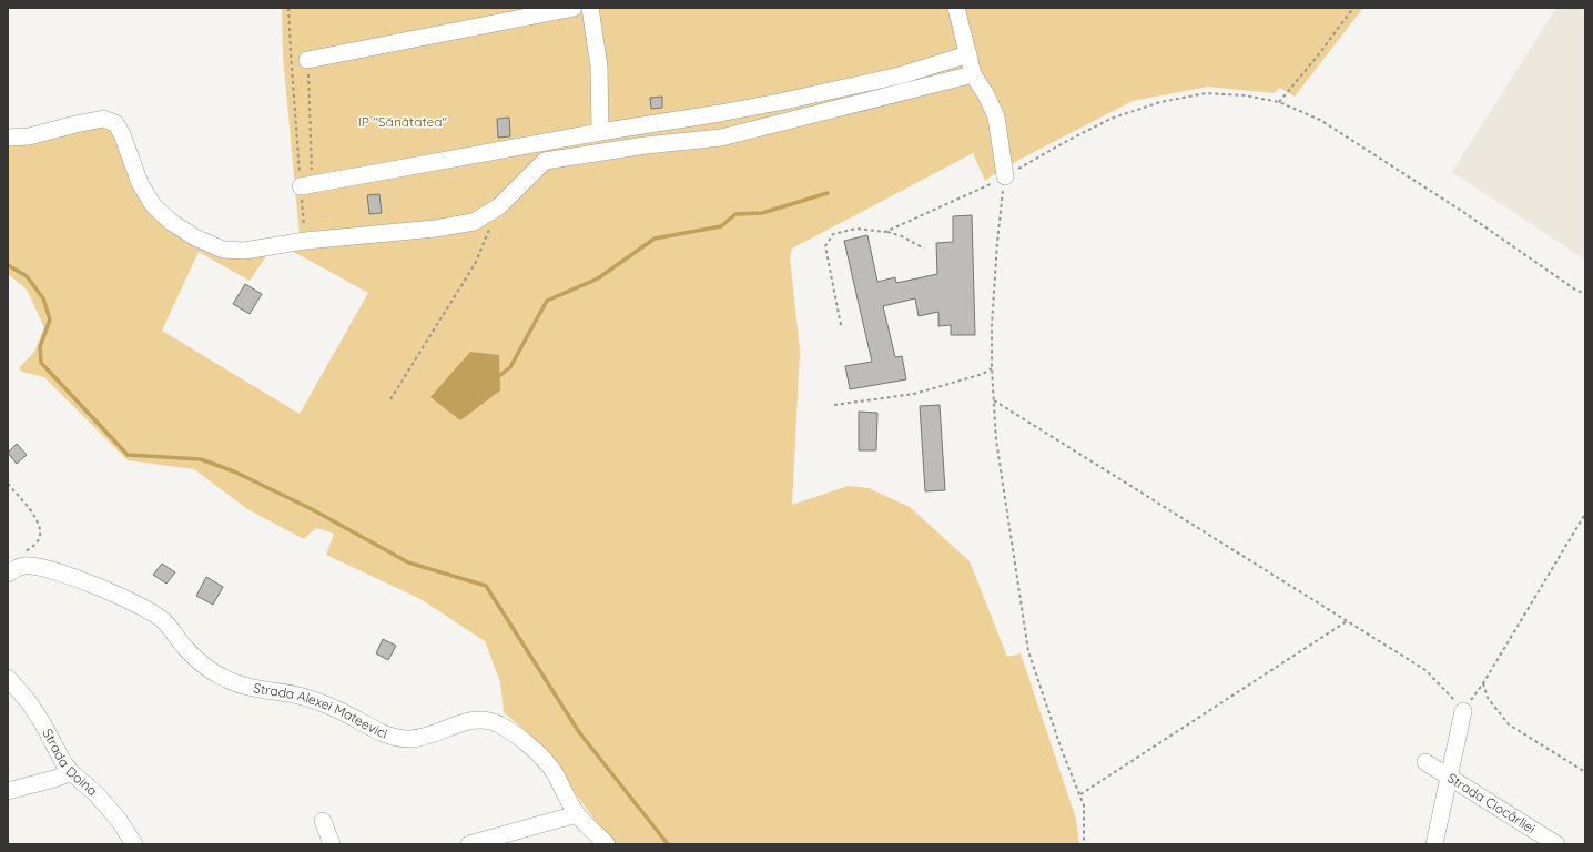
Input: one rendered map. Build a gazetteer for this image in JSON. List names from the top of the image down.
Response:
{
  "streets": {
    "street": ["Strada Alexei Mateevici", "Strada Doina", "Strada Ciocârliei"]
  },
  "parks": ["IP \"Sănătatea\""]
}
